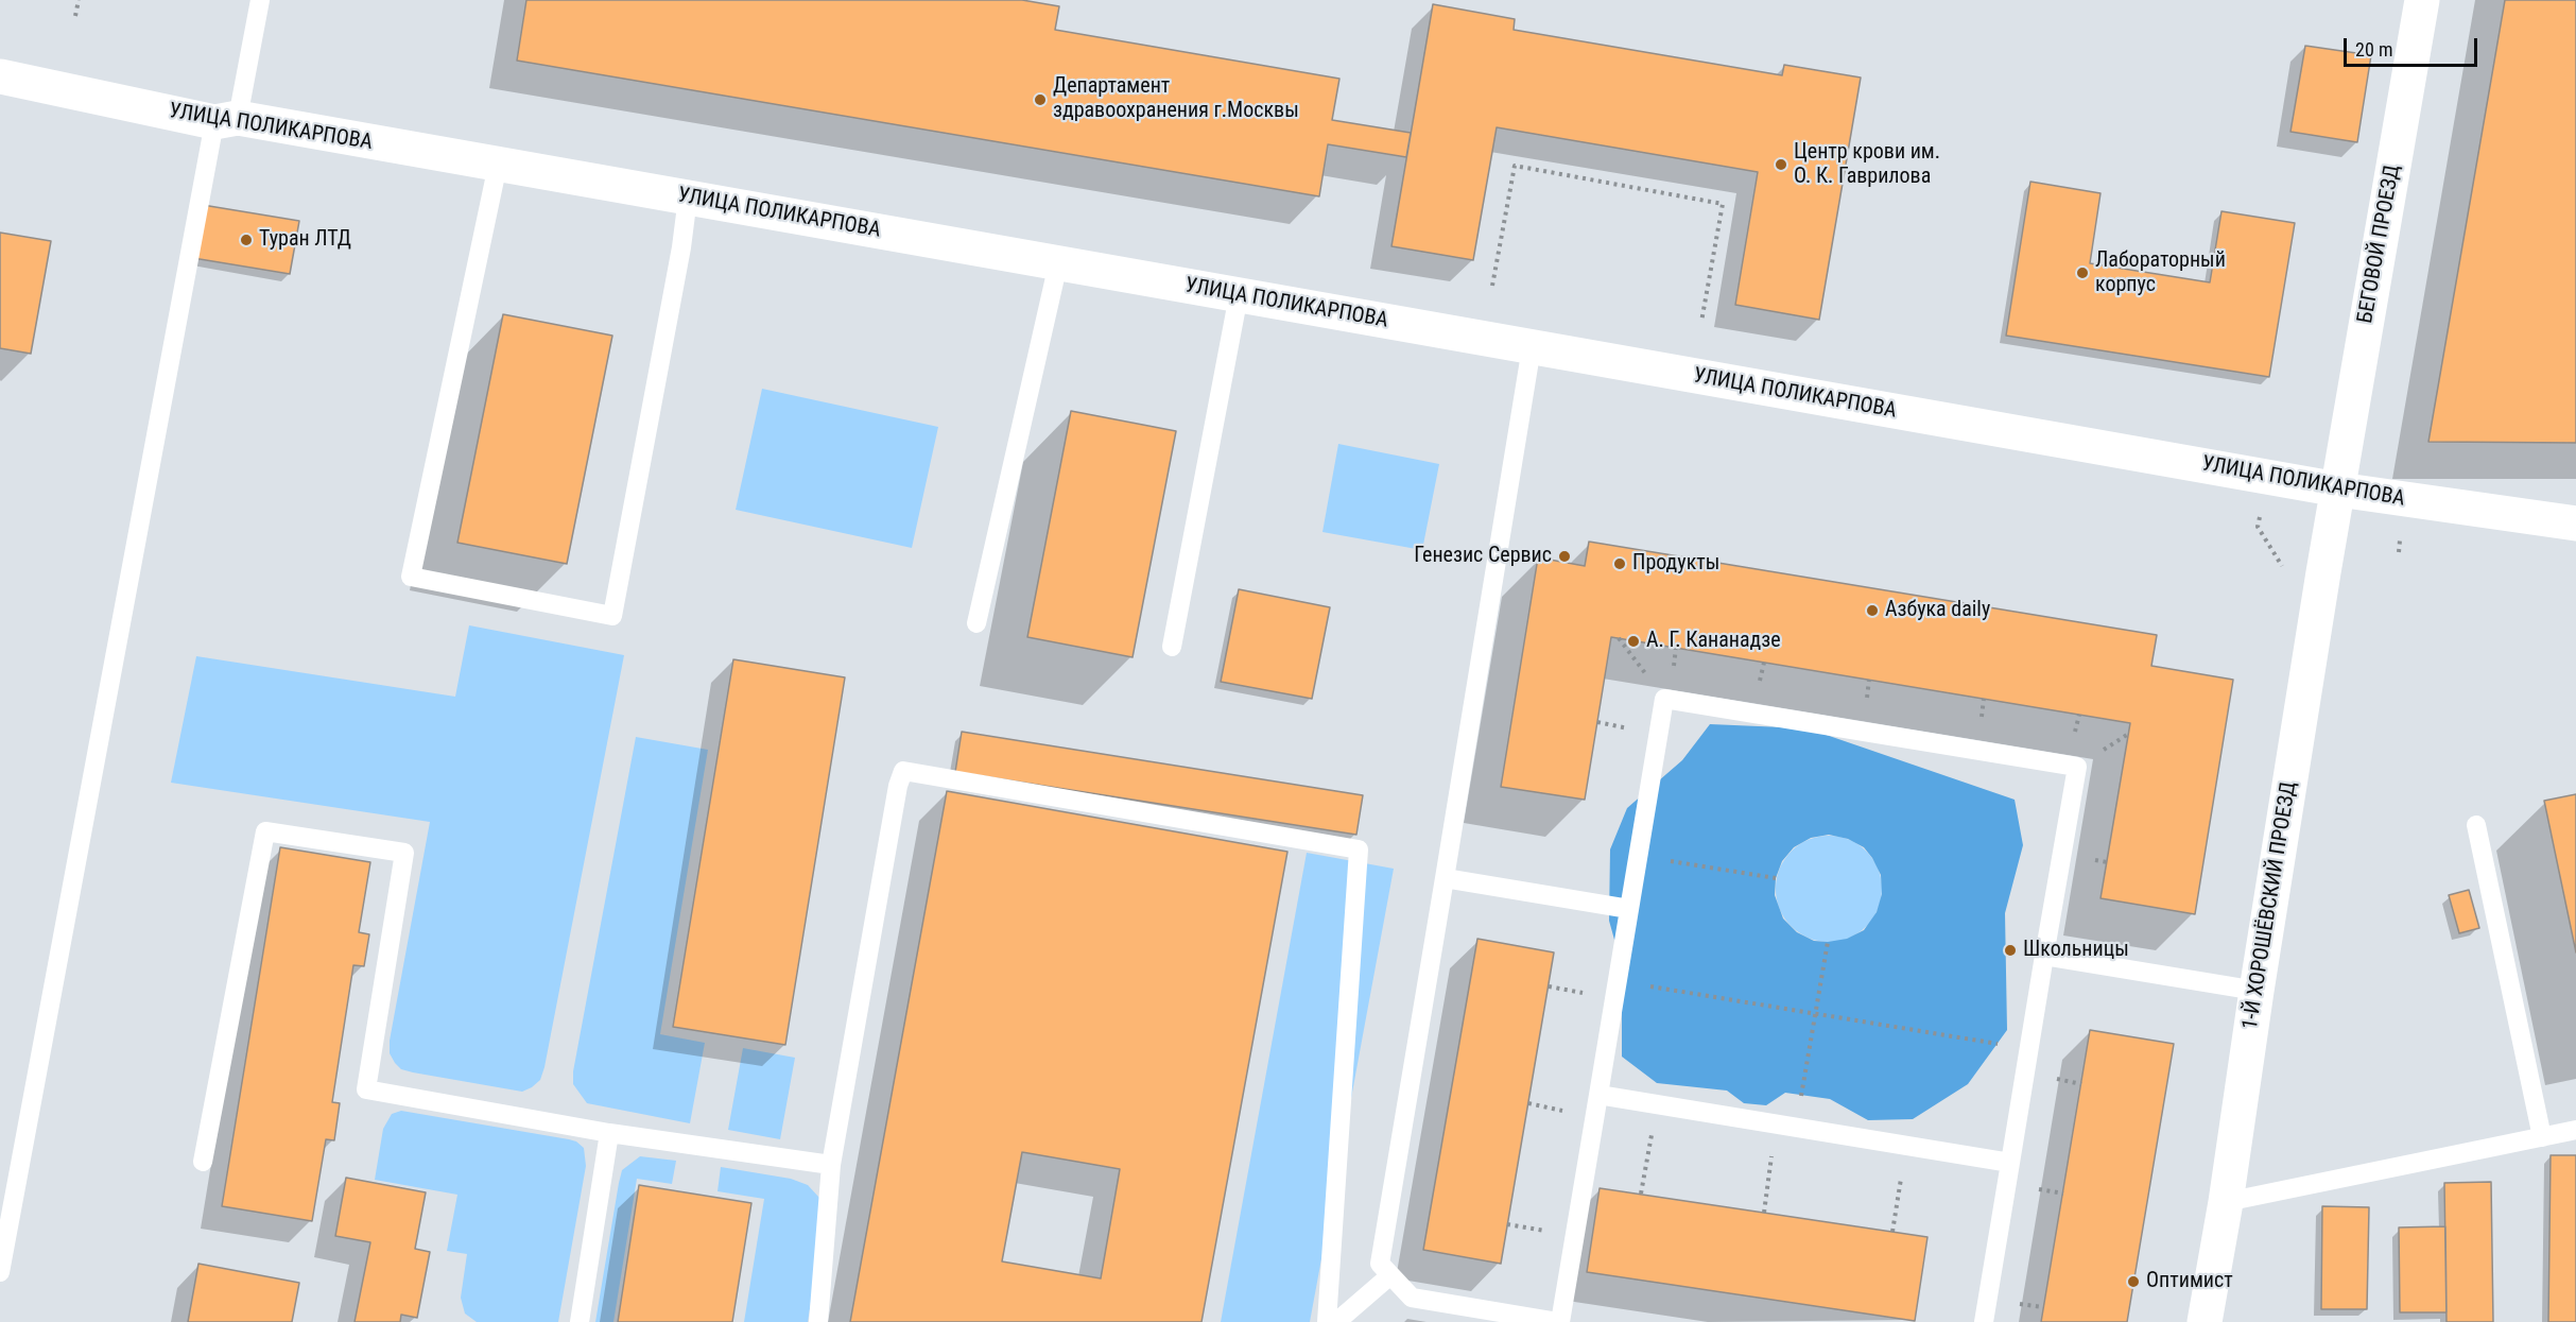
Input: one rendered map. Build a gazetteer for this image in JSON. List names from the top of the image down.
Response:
{
  "streets": {
    "street": ["УЛИЦА ПОЛИКАРПОВА", "БЕГОВОЙ ПРОЕЗД", "1-Й ХОРОШЁВСКИЙ ПРОЕЗД"]
  },
  "crossings": [
    ["УЛИЦА ПОЛИКАРПОВА", "БЕГОВОЙ ПРОЕЗД"],
    ["УЛИЦА ПОЛИКАРПОВА", "1-Й ХОРОШЁВСКИЙ ПРОЕЗД"],
    ["БЕГОВОЙ ПРОЕЗД", "1-Й ХОРОШЁВСКИЙ ПРОЕЗД"]
  ],
  "places": [
    "Департамент здравоохранения г.Москвы",
    "Центр крови им. О. К. Гаврилова",
    "Туран ЛТД",
    "Лабораторный корпус",
    "Генезис Сервис",
    "Продукты",
    "Азбука daily",
    "А. Г. Кананадзе",
    "Школьницы",
    "Оптимист"
  ],
  "scale_bar": "20 m"
}
